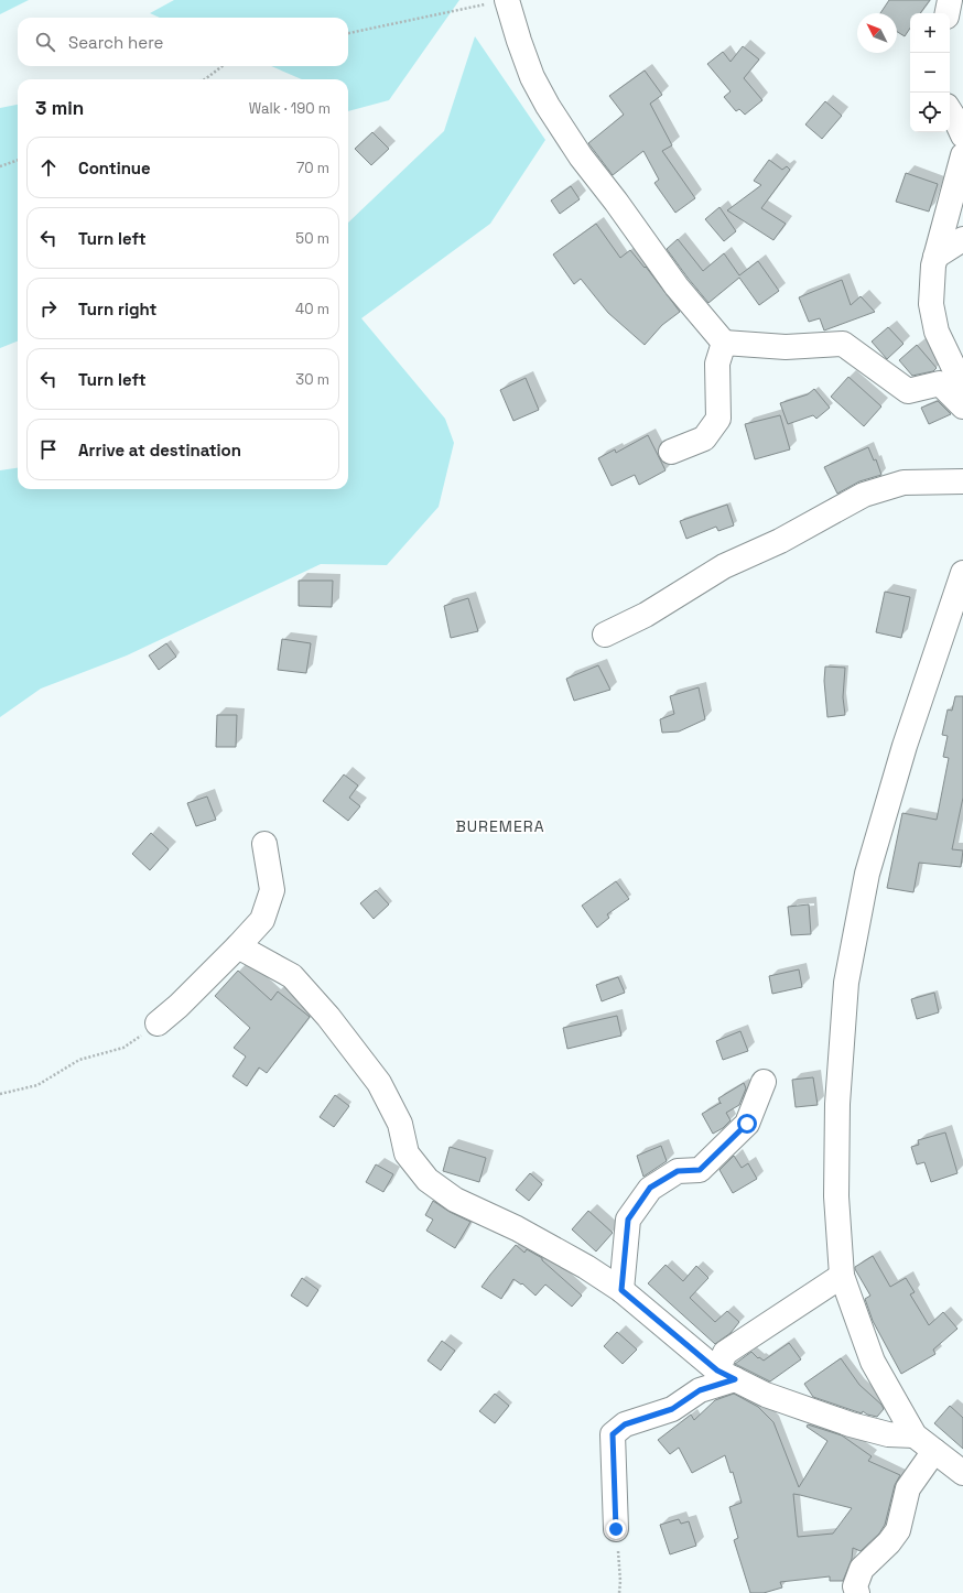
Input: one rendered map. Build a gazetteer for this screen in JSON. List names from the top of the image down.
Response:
{
  "districts": ["BUREMERA"],
  "north": "top left",
  "page": {
    "map_buttons": ["+", "−"],
    "search": "Search here",
    "heading": ["3 min", "Walk · 190 m"],
    "list": [
      ["Continue", "70 m"],
      ["Turn left", "50 m"],
      ["Turn right", "40 m"],
      ["Turn left", "30 m"],
      "Arrive at destination"
    ]
  }
}
